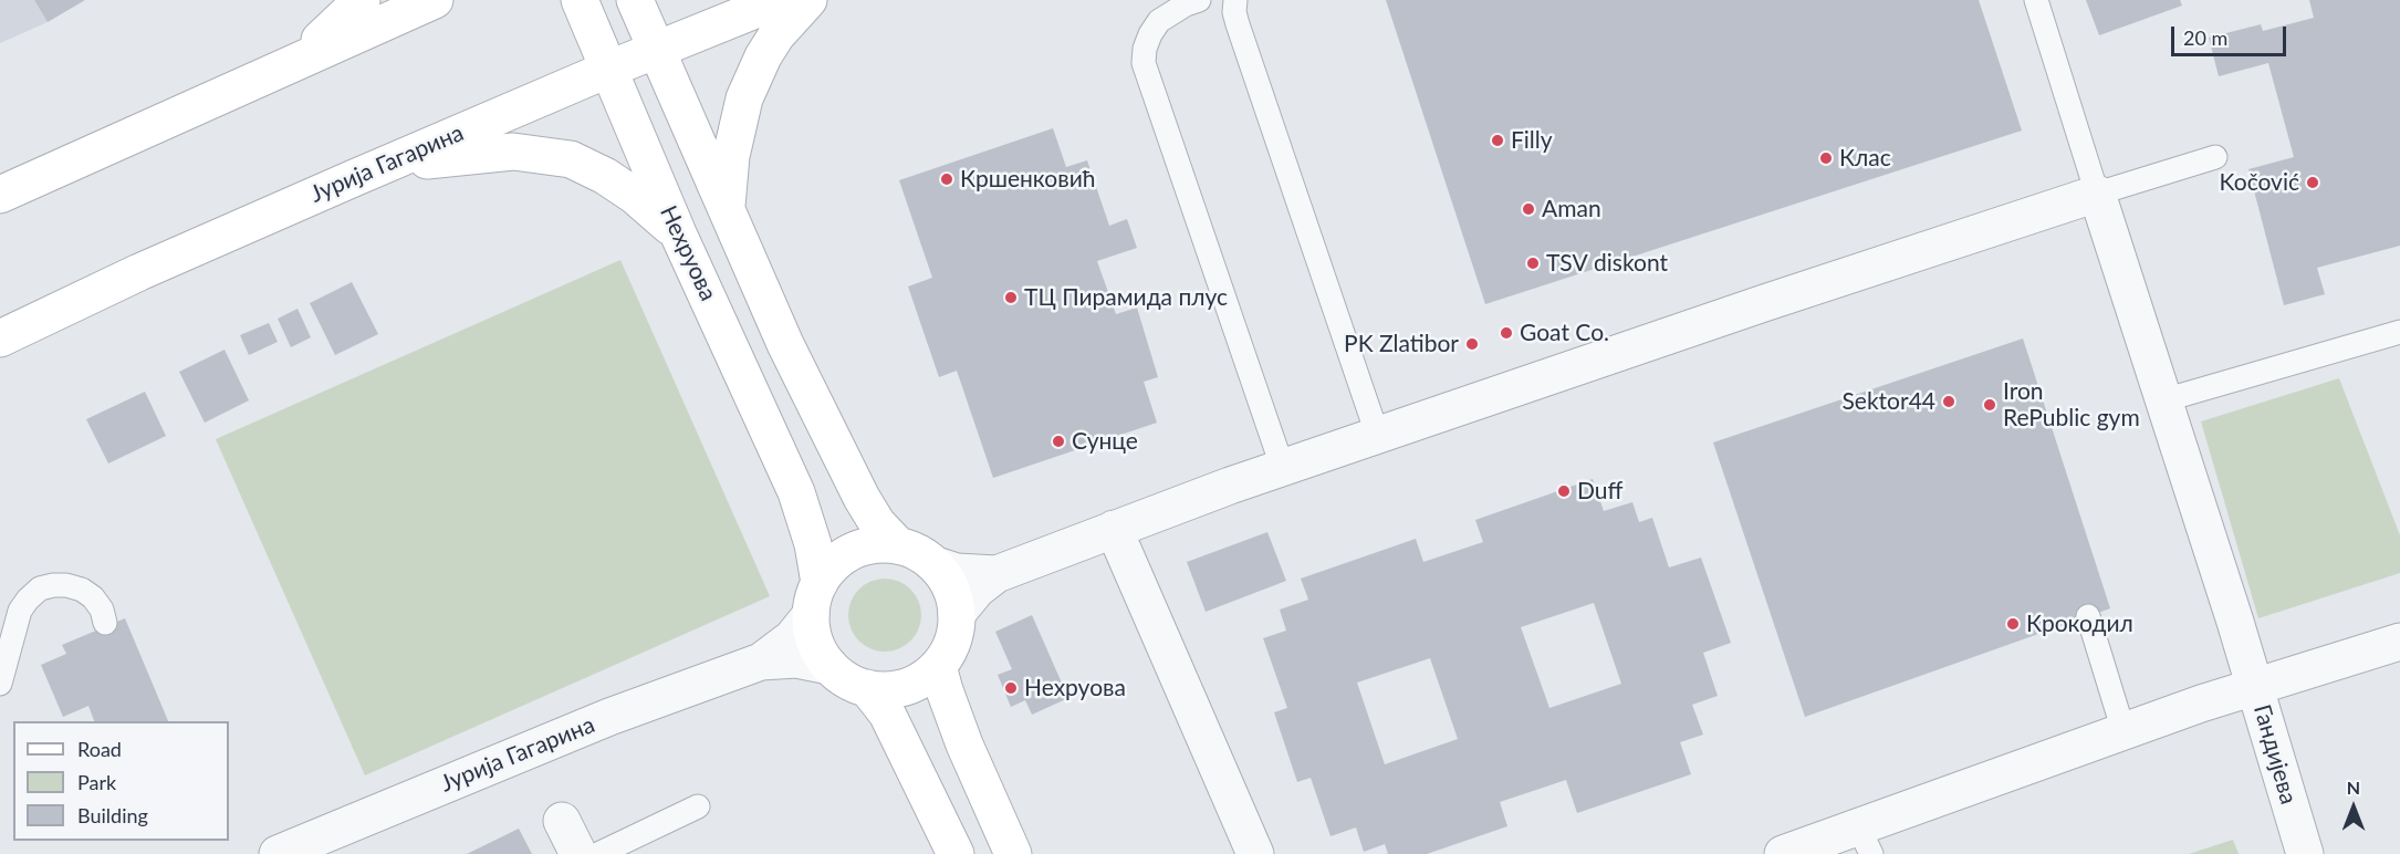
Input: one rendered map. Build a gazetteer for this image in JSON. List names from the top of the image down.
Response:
{
  "streets": {
    "street": ["Јурија Гагарина", "Нехруова", "Гандијева"]
  },
  "crossings": [
    ["Јурија Гагарина", "Нехруова"]
  ],
  "places": [
    "Filly",
    "Клас",
    "Кршенковић",
    "Kočović",
    "Aman",
    "TSV diskont",
    "ТЦ Пирамида плус",
    "Goat Co.",
    "PK Zlatibor",
    "Sektor44",
    "Iron RePublic gym",
    "Сунце",
    "Duff",
    "Крокодил",
    "Нехруова"
  ],
  "legend": ["Road", "Park", "Building"],
  "scale_bar": "20 m",
  "north": "top"
}
